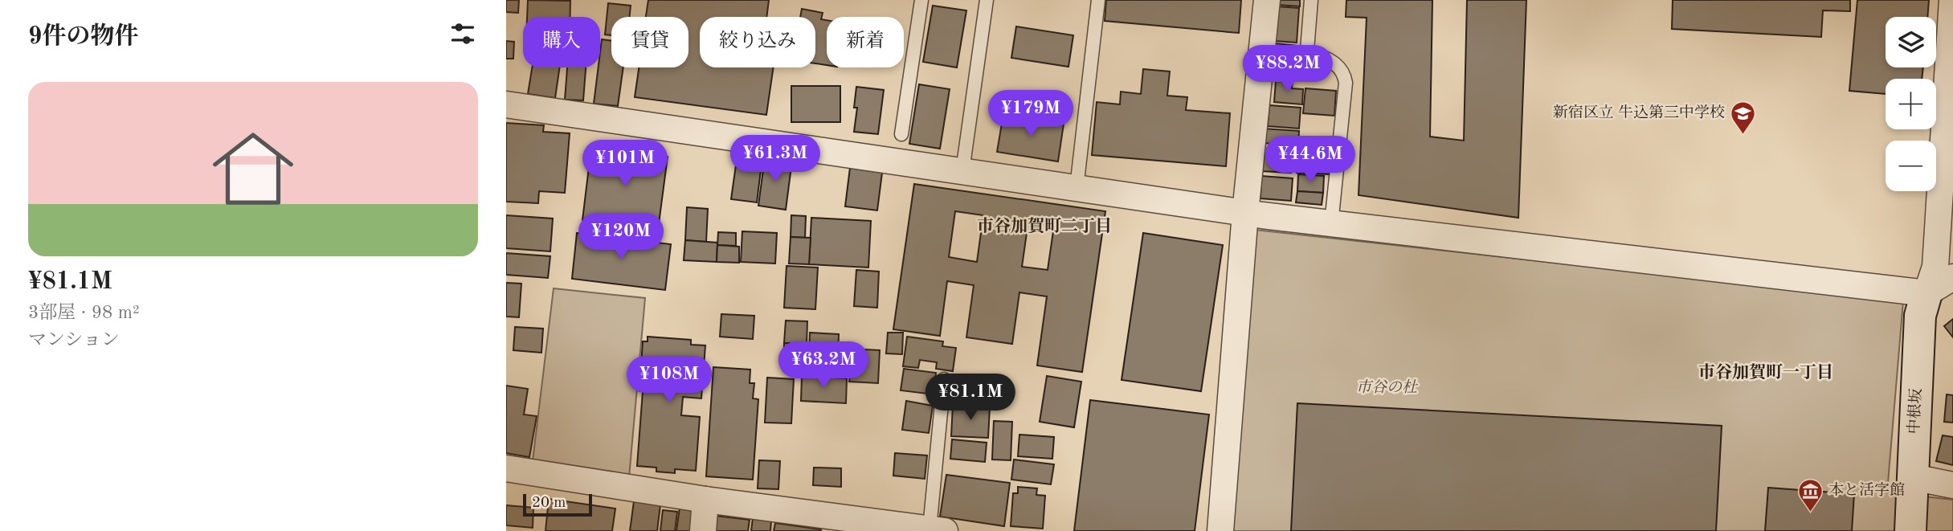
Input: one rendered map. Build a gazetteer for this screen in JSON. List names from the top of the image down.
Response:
{
  "streets": {
    "street": ["中根坂"]
  },
  "districts": ["市谷加賀町二丁目", "市谷加賀町一丁目"],
  "parks": ["市谷の杜"],
  "places": {
    "school or university": ["新宿区立 牛込第三中学校"],
    "museum": ["本と活字館"]
  },
  "scale_bar": "20 m",
  "page": {
    "heading": "9件の物件",
    "map_buttons": ["+", "−"],
    "chip": [
      "購入",
      "賃貸",
      "絞り込み",
      "新着"
    ],
    "price": [
      "¥88.2M",
      "¥179M",
      "¥61.3M",
      "¥44.6M",
      "¥101M",
      "¥120M",
      "¥63.2M",
      "¥108M",
      "¥81.1M"
    ],
    "list": [
      {
        "name": "¥81.1M",
        "note": "3部屋 · 98 m² · マンション"
      }
    ],
    "scale": "20 m"
  }
}
